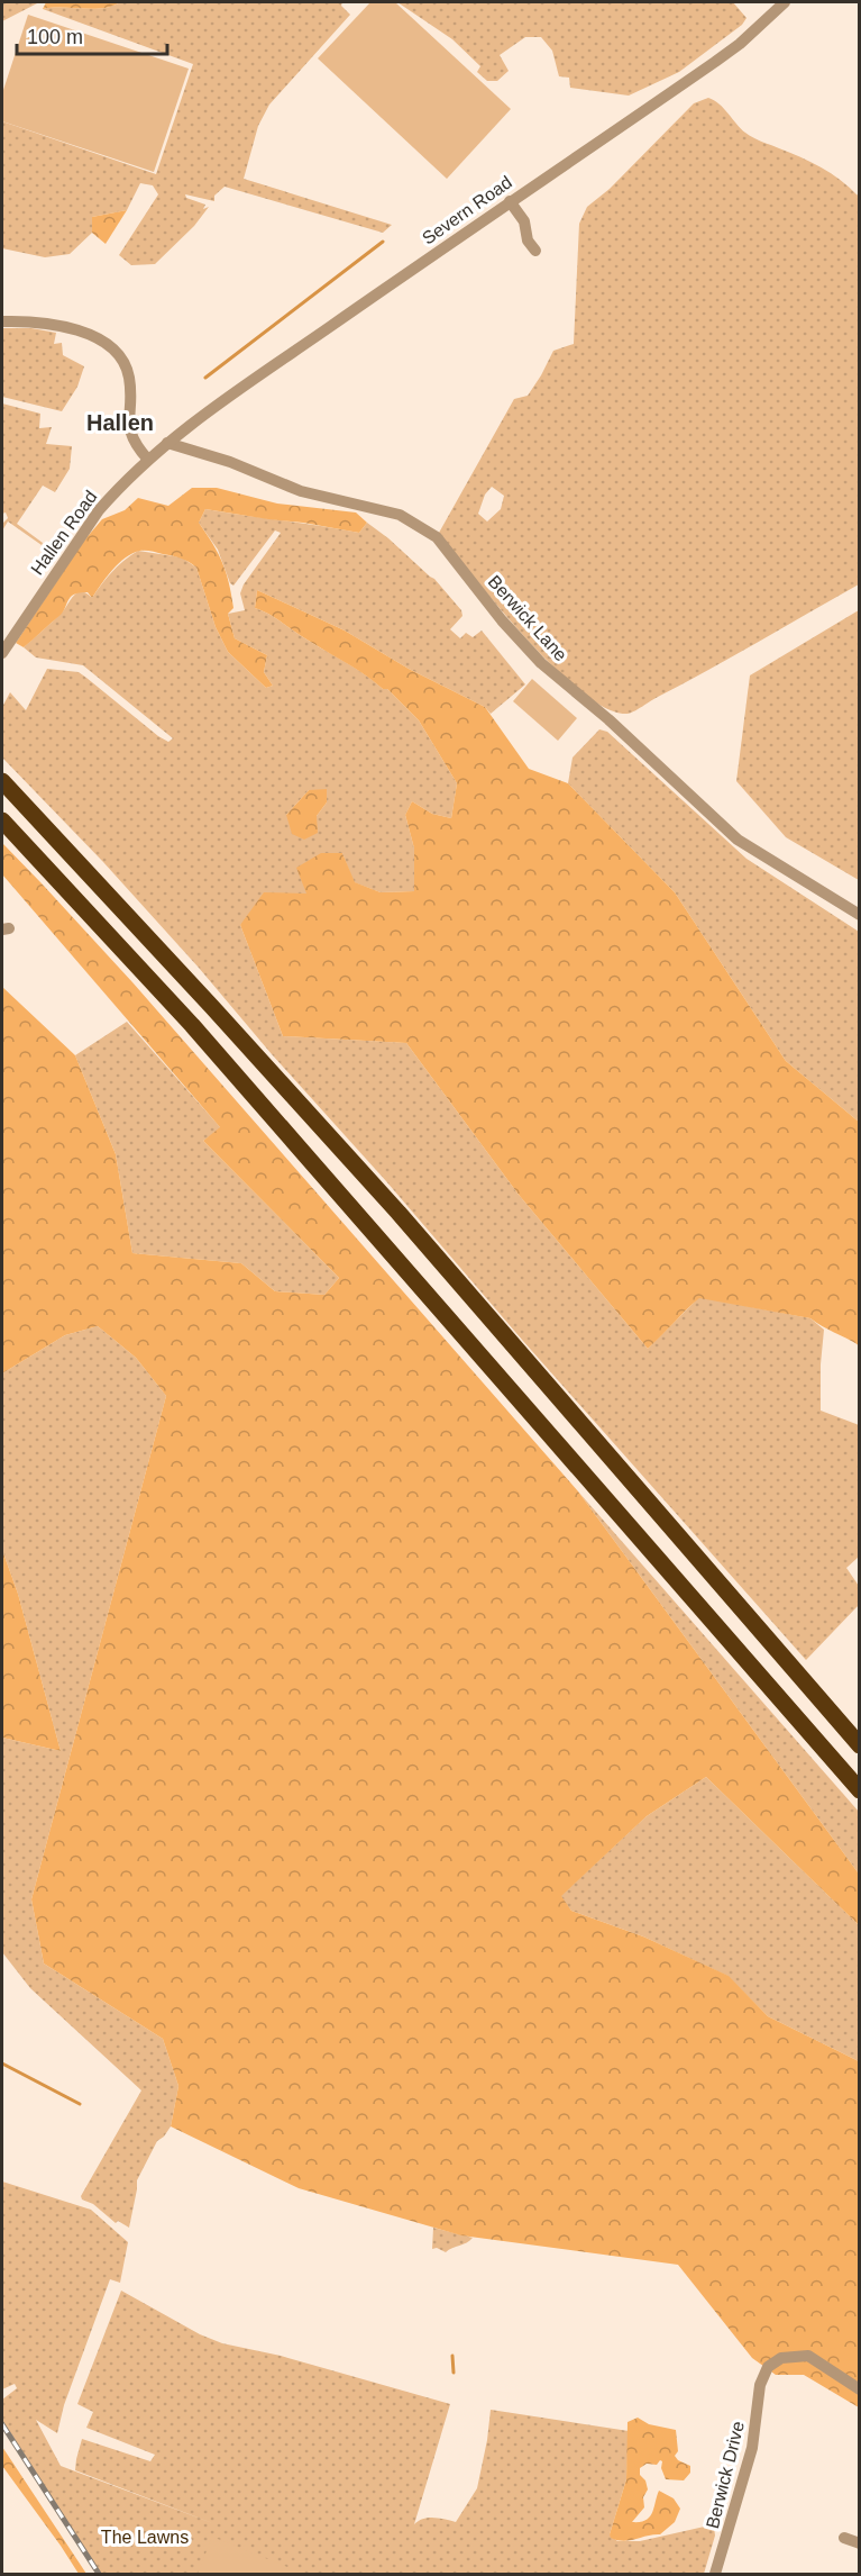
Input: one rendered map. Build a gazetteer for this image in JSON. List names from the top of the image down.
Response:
{
  "streets": {
    "street": [
      "Severn Road",
      "Hallen Road",
      "Berwick Lane",
      "Berwick Drive"
    ]
  },
  "crossings": [
    ["Severn Road", "Hallen Road"],
    ["Severn Road", "Berwick Lane"],
    ["Hallen Road", "Berwick Lane"]
  ],
  "districts": ["Hallen"],
  "parks": ["The Lawns"],
  "scale_bar": "100 m"
}
